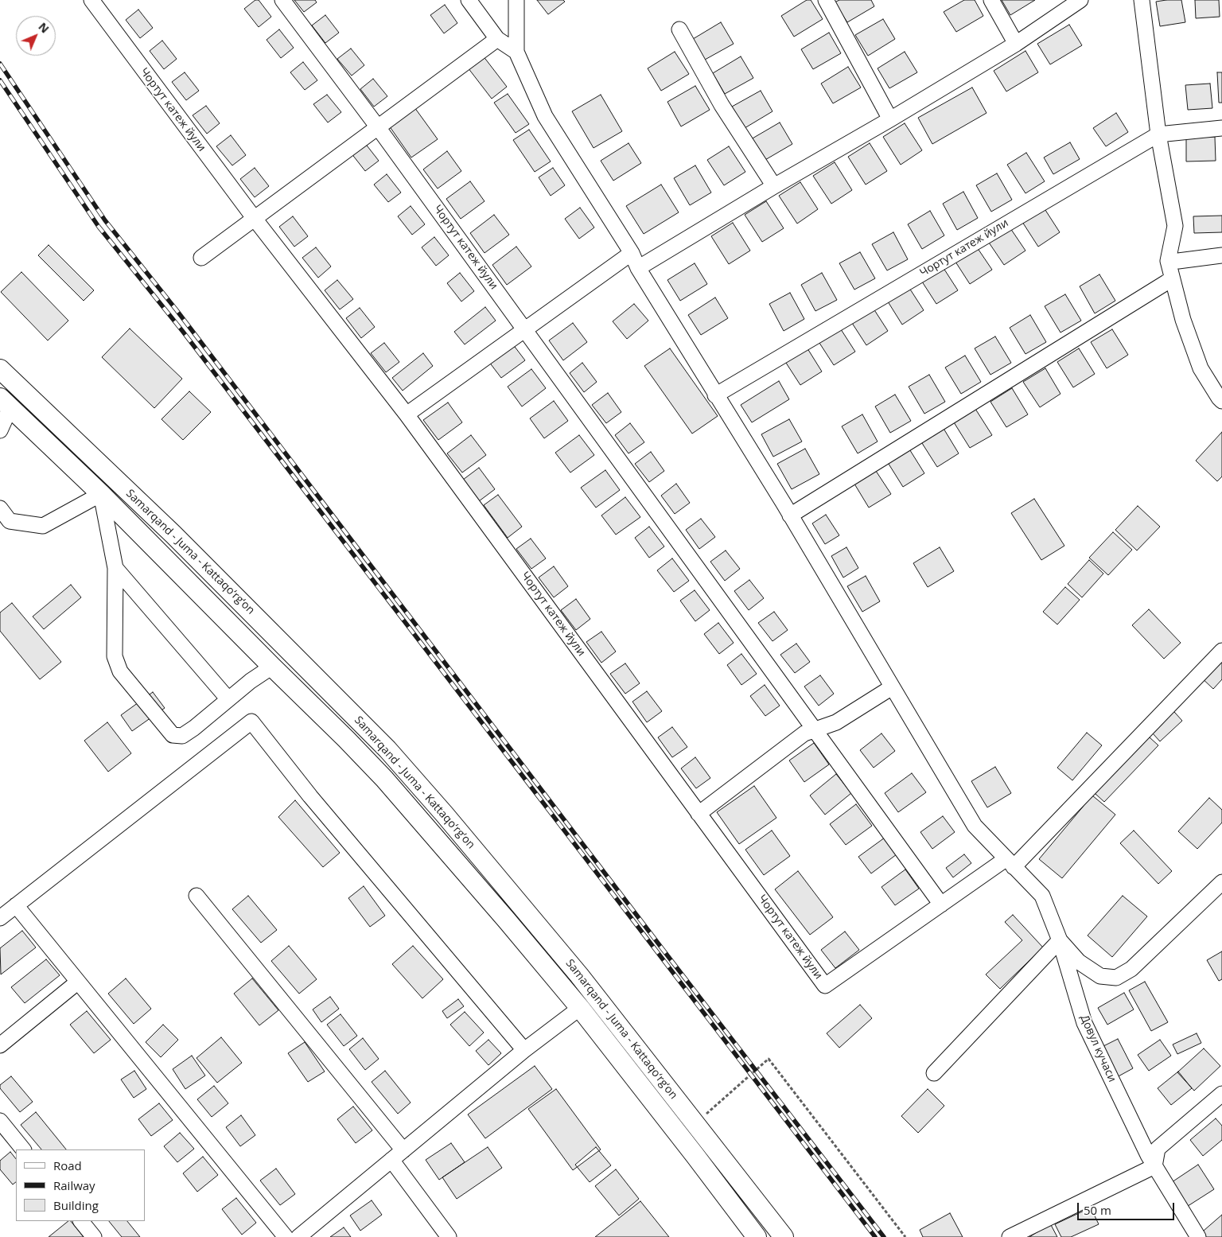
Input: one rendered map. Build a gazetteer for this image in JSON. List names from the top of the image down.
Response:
{
  "streets": {
    "main road": ["Samarqand - Juma - Kattaqo‘rg‘on"],
    "street": ["Чортут катеж йули", "Довул кучаси"]
  },
  "crossings": [
    ["Чортут катеж йули", "Довул кучаси"]
  ],
  "legend": ["Road", "Railway", "Building"],
  "scale_bar": "50 m",
  "north": "top right"
}
